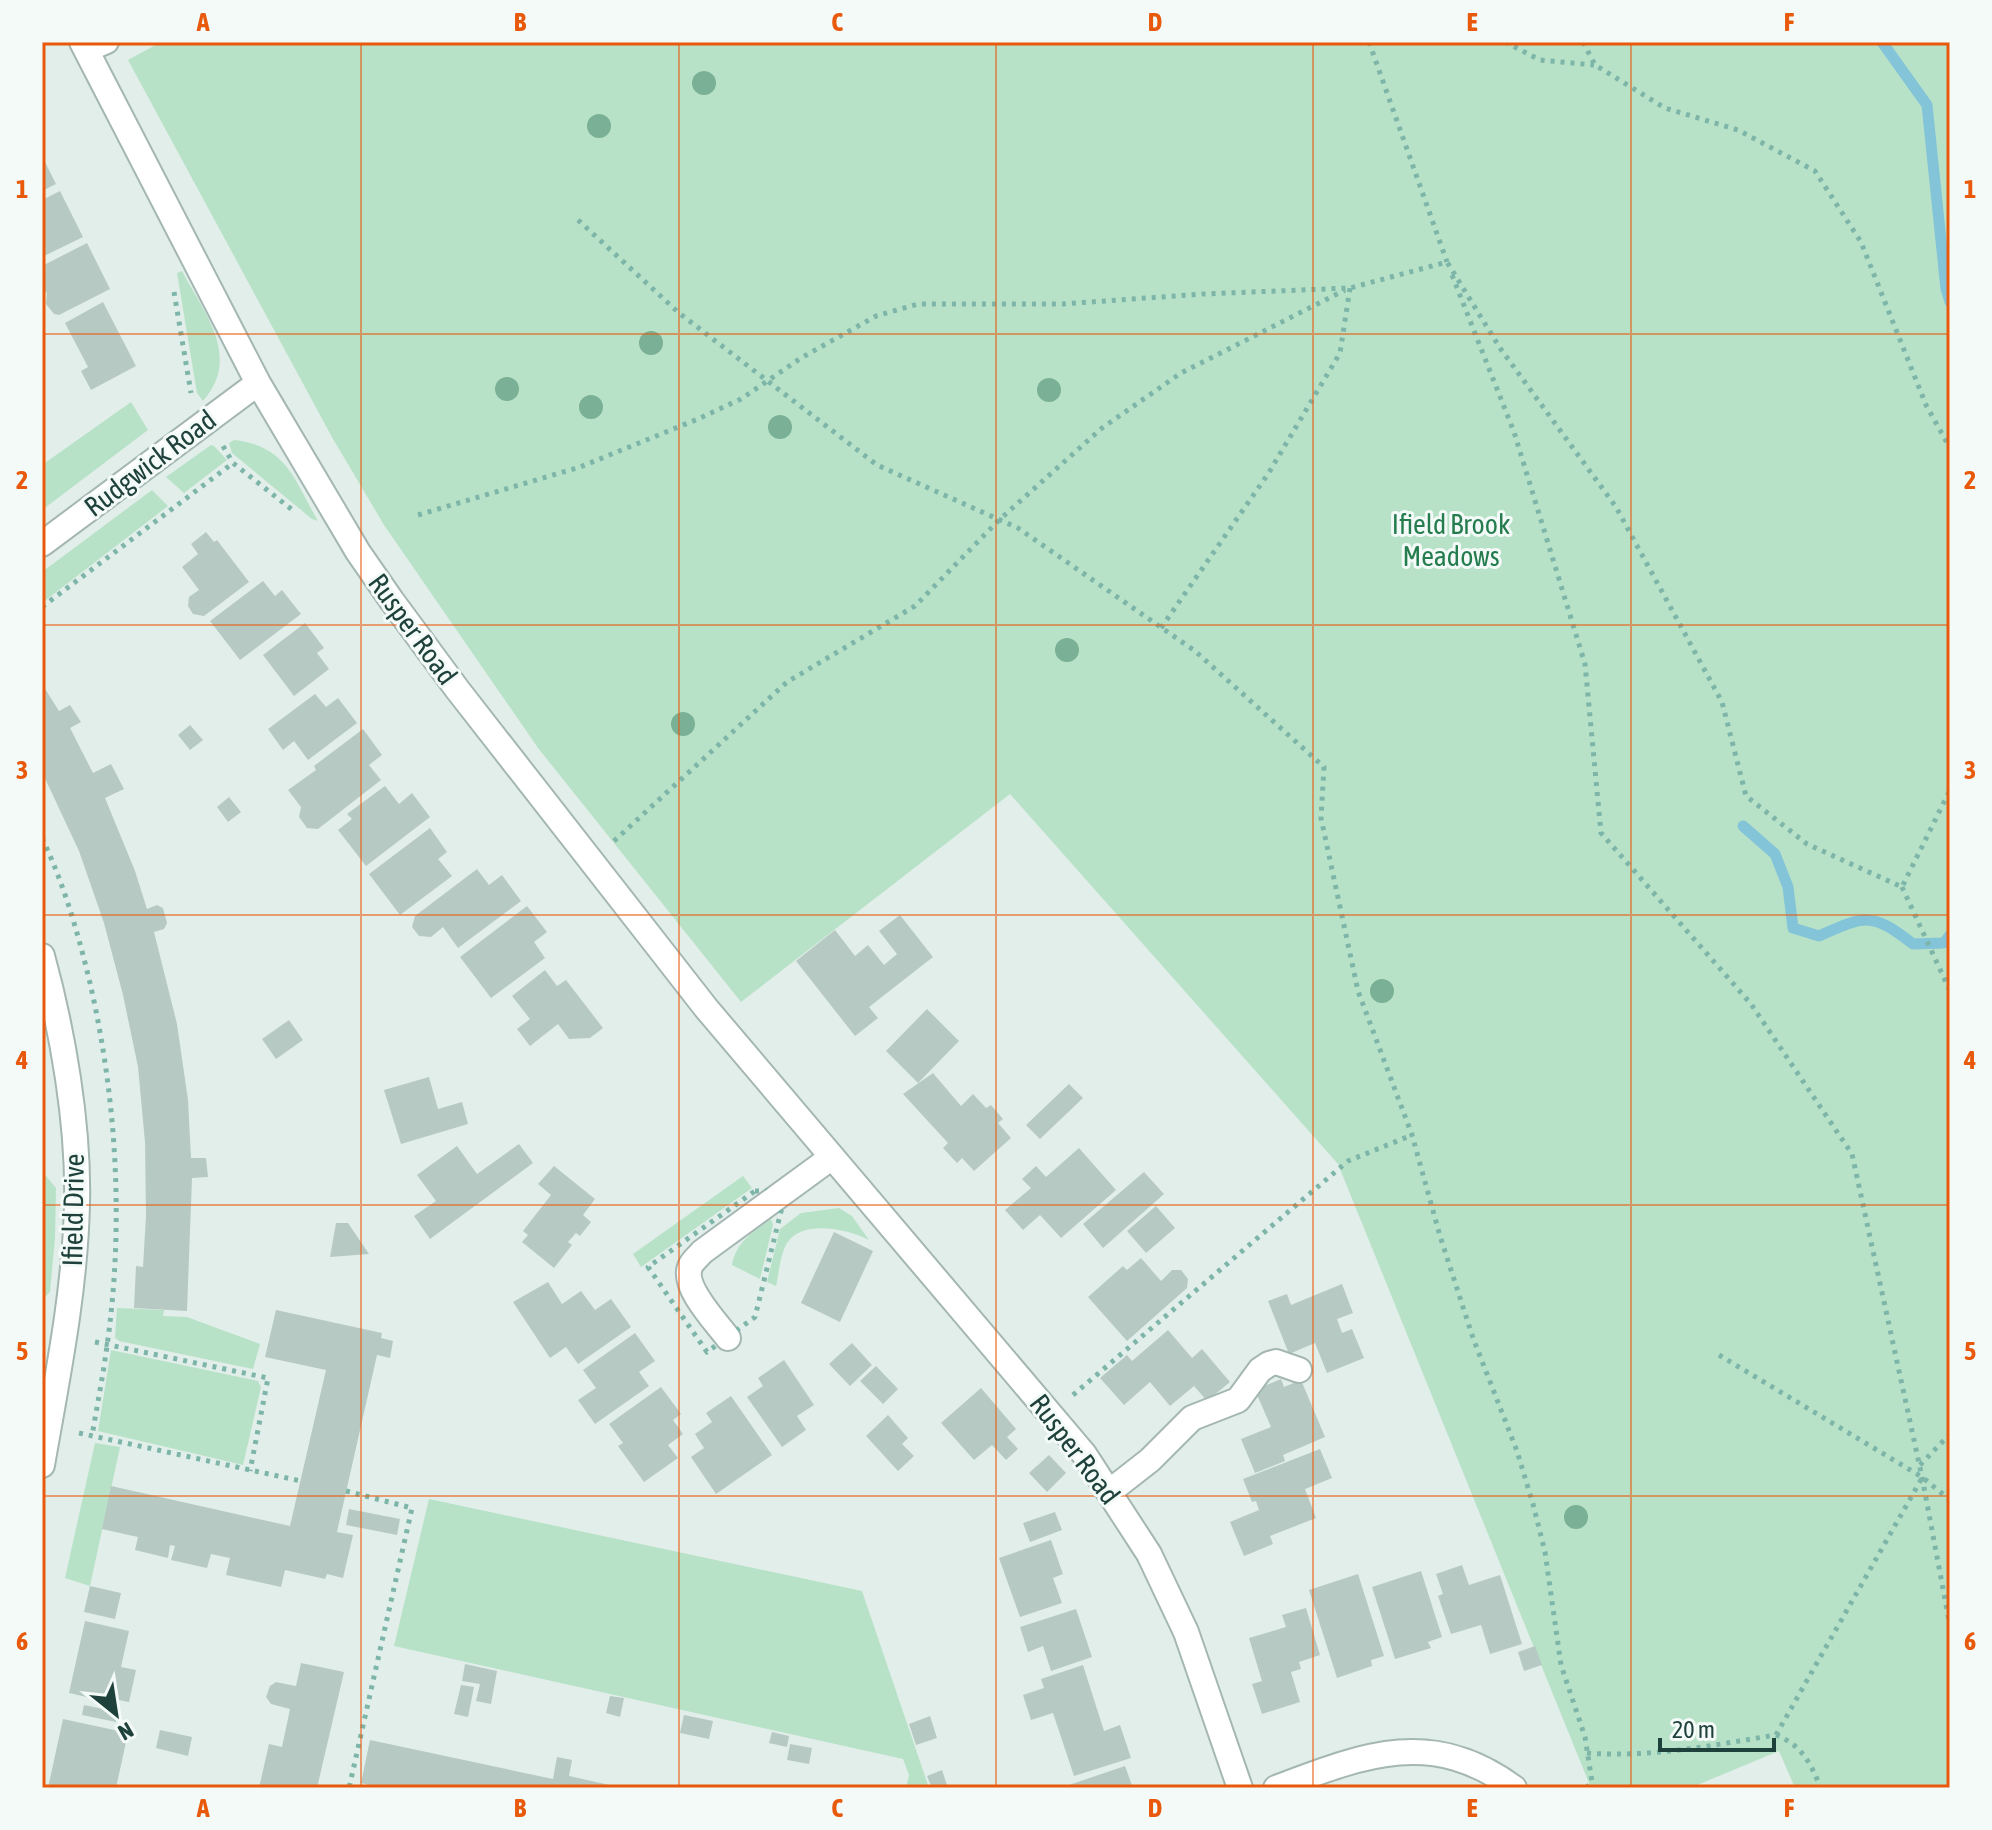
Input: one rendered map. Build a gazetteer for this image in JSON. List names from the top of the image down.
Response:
{
  "streets": {
    "street": ["Rudgwick Road", "Rusper Road", "Ifield Drive"]
  },
  "crossings": [
    ["Rudgwick Road", "Rusper Road"]
  ],
  "parks": ["Ifield Brook Meadows"],
  "scale_bar": "20 m",
  "north": "bottom right",
  "grid": {
    "columns": [
      "A",
      "B",
      "C",
      "D",
      "E",
      "F"
    ],
    "rows": [
      "1",
      "2",
      "3",
      "4",
      "5",
      "6"
    ]
  }
}
